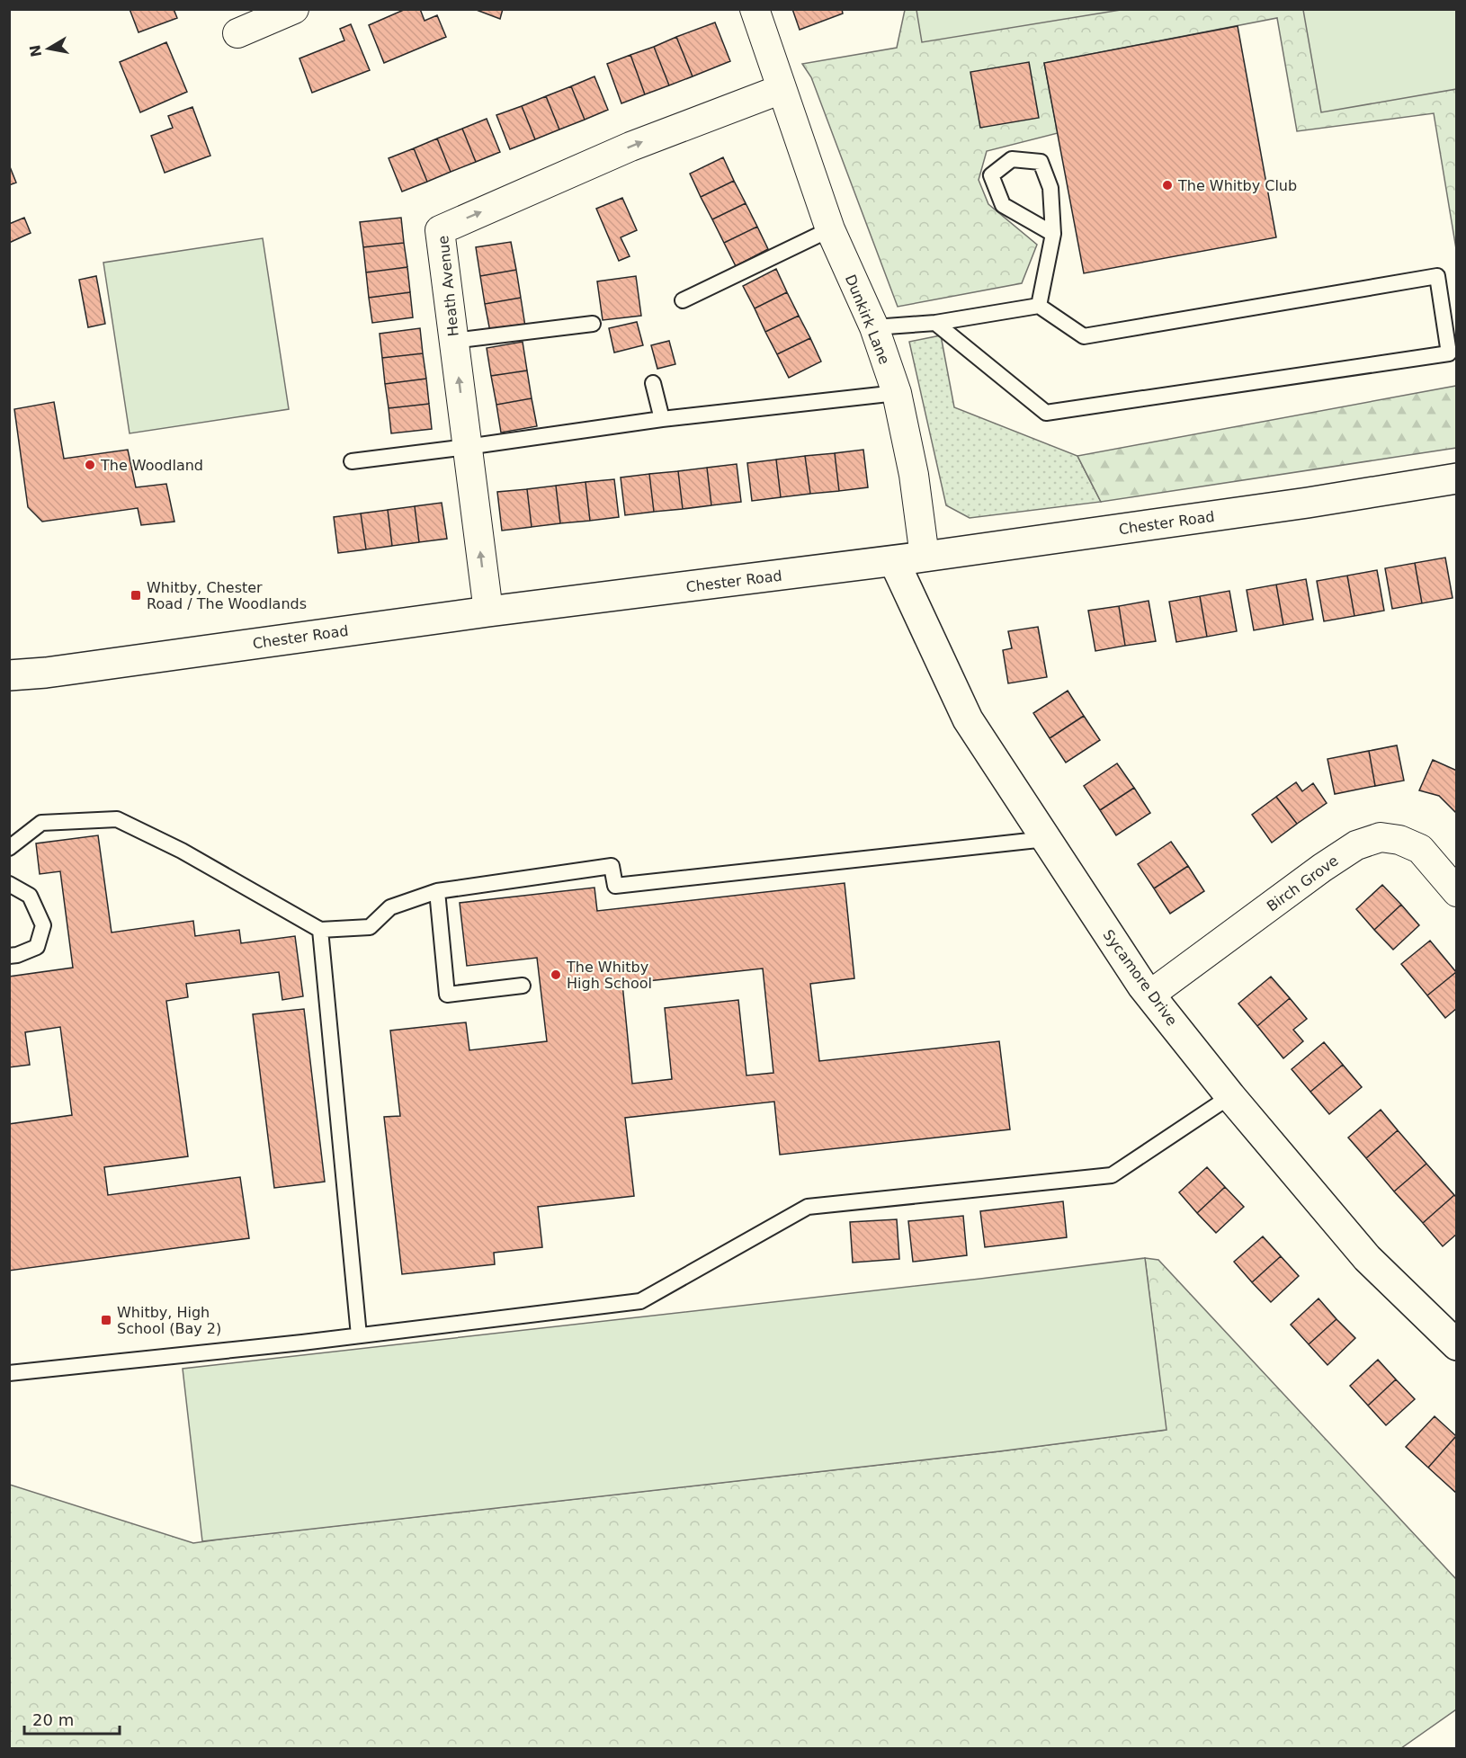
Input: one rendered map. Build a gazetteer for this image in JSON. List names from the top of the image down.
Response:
{
  "streets": {
    "main road": ["Chester Road", "Sycamore Drive"],
    "street": ["Heath Avenue", "Dunkirk Lane", "Birch Grove"]
  },
  "crossings": [
    ["Heath Avenue", "Dunkirk Lane"],
    ["Heath Avenue", "Chester Road"],
    ["Dunkirk Lane", "Chester Road"],
    ["Chester Road", "Sycamore Drive"],
    ["Birch Grove", "Sycamore Drive"]
  ],
  "places": {
    "other": ["The Whitby Club", "The Woodland", "The Whitby High School"],
    "transit": ["Whitby, Chester Road / The Woodlands", "Whitby, High School (Bay 2)"]
  },
  "scale_bar": "20 m",
  "north": "left"
}
